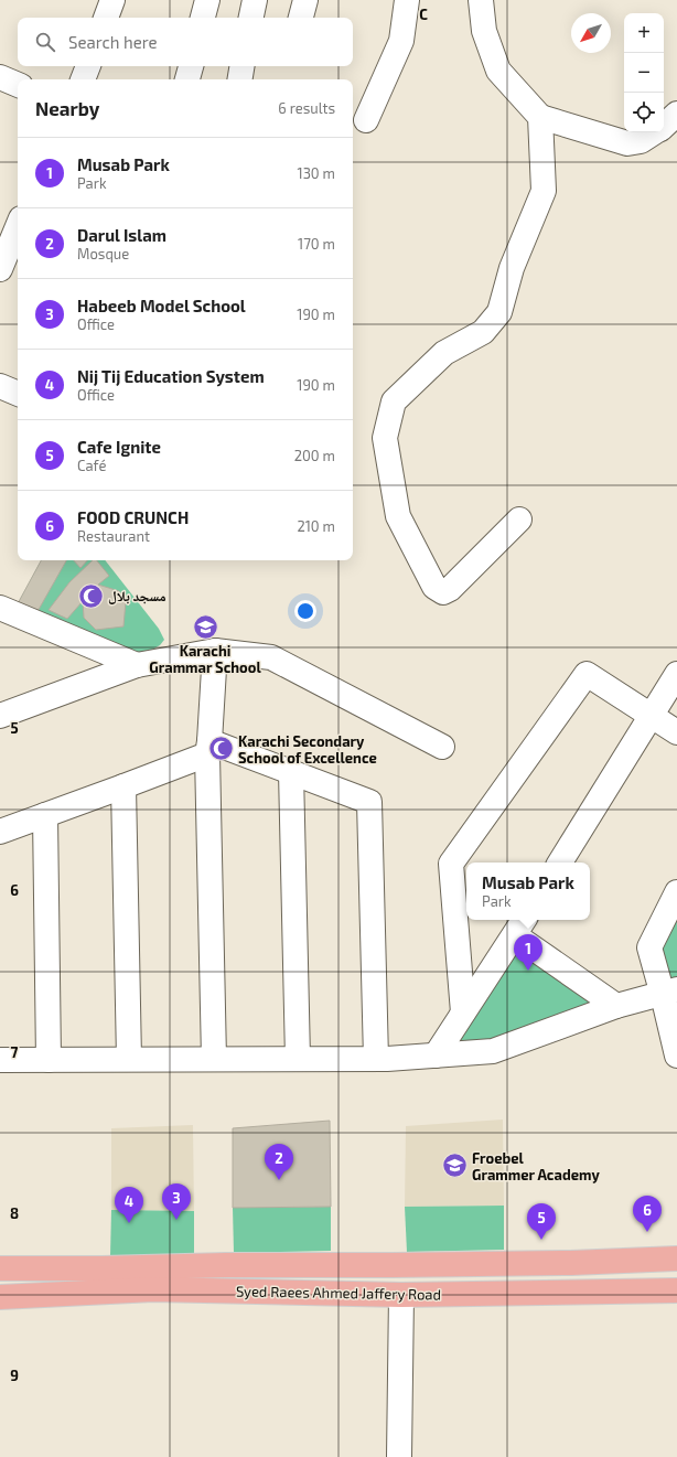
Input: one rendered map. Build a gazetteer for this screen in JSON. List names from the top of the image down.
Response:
{
  "streets": {
    "main road": ["Syed Raees Ahmed Jaffery Road"]
  },
  "places": {
    "mosque": ["مسجد بلال", "Karachi Secondary School of Excellence"],
    "school or university": ["Karachi Grammar School", "Froebel Grammer Academy"]
  },
  "north": "bottom left",
  "page": {
    "map_buttons": ["+", "−"],
    "search": "Search here",
    "heading": ["Nearby", "6 results"],
    "list": [
      {
        "mark": "1",
        "name": "Musab Park",
        "note": "Park",
        "value": "130 m"
      },
      {
        "mark": "2",
        "name": "Darul Islam",
        "note": "Mosque",
        "value": "170 m"
      },
      {
        "mark": "3",
        "name": "Habeeb Model School",
        "note": "Office",
        "value": "190 m"
      },
      {
        "mark": "4",
        "name": "Nij Tij Education System",
        "note": "Office",
        "value": "190 m"
      },
      {
        "mark": "5",
        "name": "Cafe Ignite",
        "note": "Café",
        "value": "200 m"
      },
      {
        "mark": "6",
        "name": "FOOD CRUNCH",
        "note": "Restaurant",
        "value": "210 m"
      }
    ],
    "popup": ["Musab Park", "Park"],
    "pins": [
      "1",
      "2",
      "3",
      "4",
      "6",
      "5"
    ]
  },
  "grid": {
    "columns": ["C"],
    "rows": [
      "5",
      "6",
      "7",
      "8",
      "9"
    ]
  }
}
